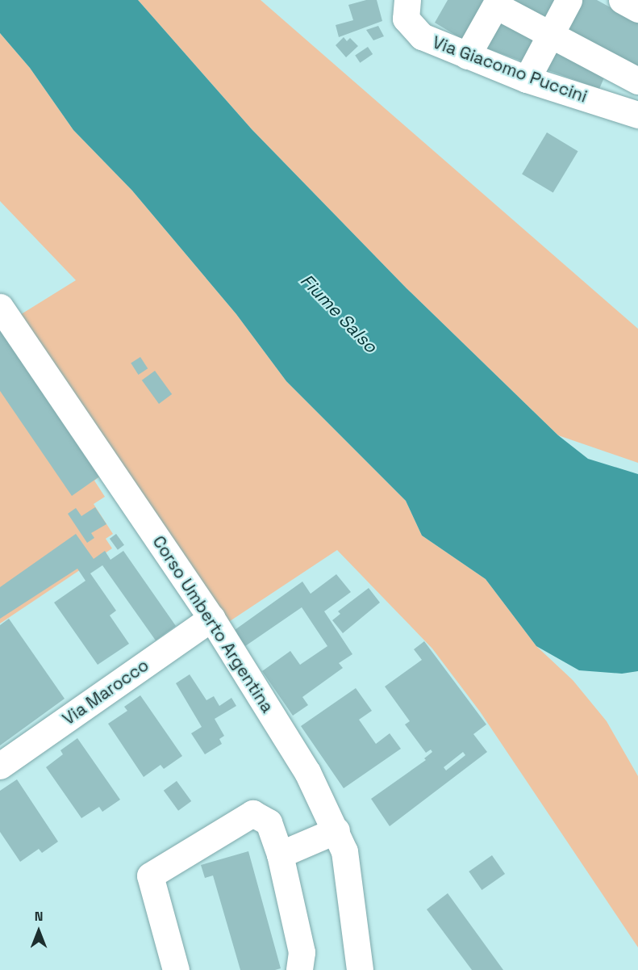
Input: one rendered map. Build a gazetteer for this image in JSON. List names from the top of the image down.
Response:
{
  "streets": {
    "street": ["Via Giacomo Puccini", "Corso Umberto Argentina", "Via Marocco"]
  },
  "crossings": [
    ["Corso Umberto Argentina", "Via Marocco"]
  ],
  "water": ["Fiume Salso"],
  "north": "top"
}
